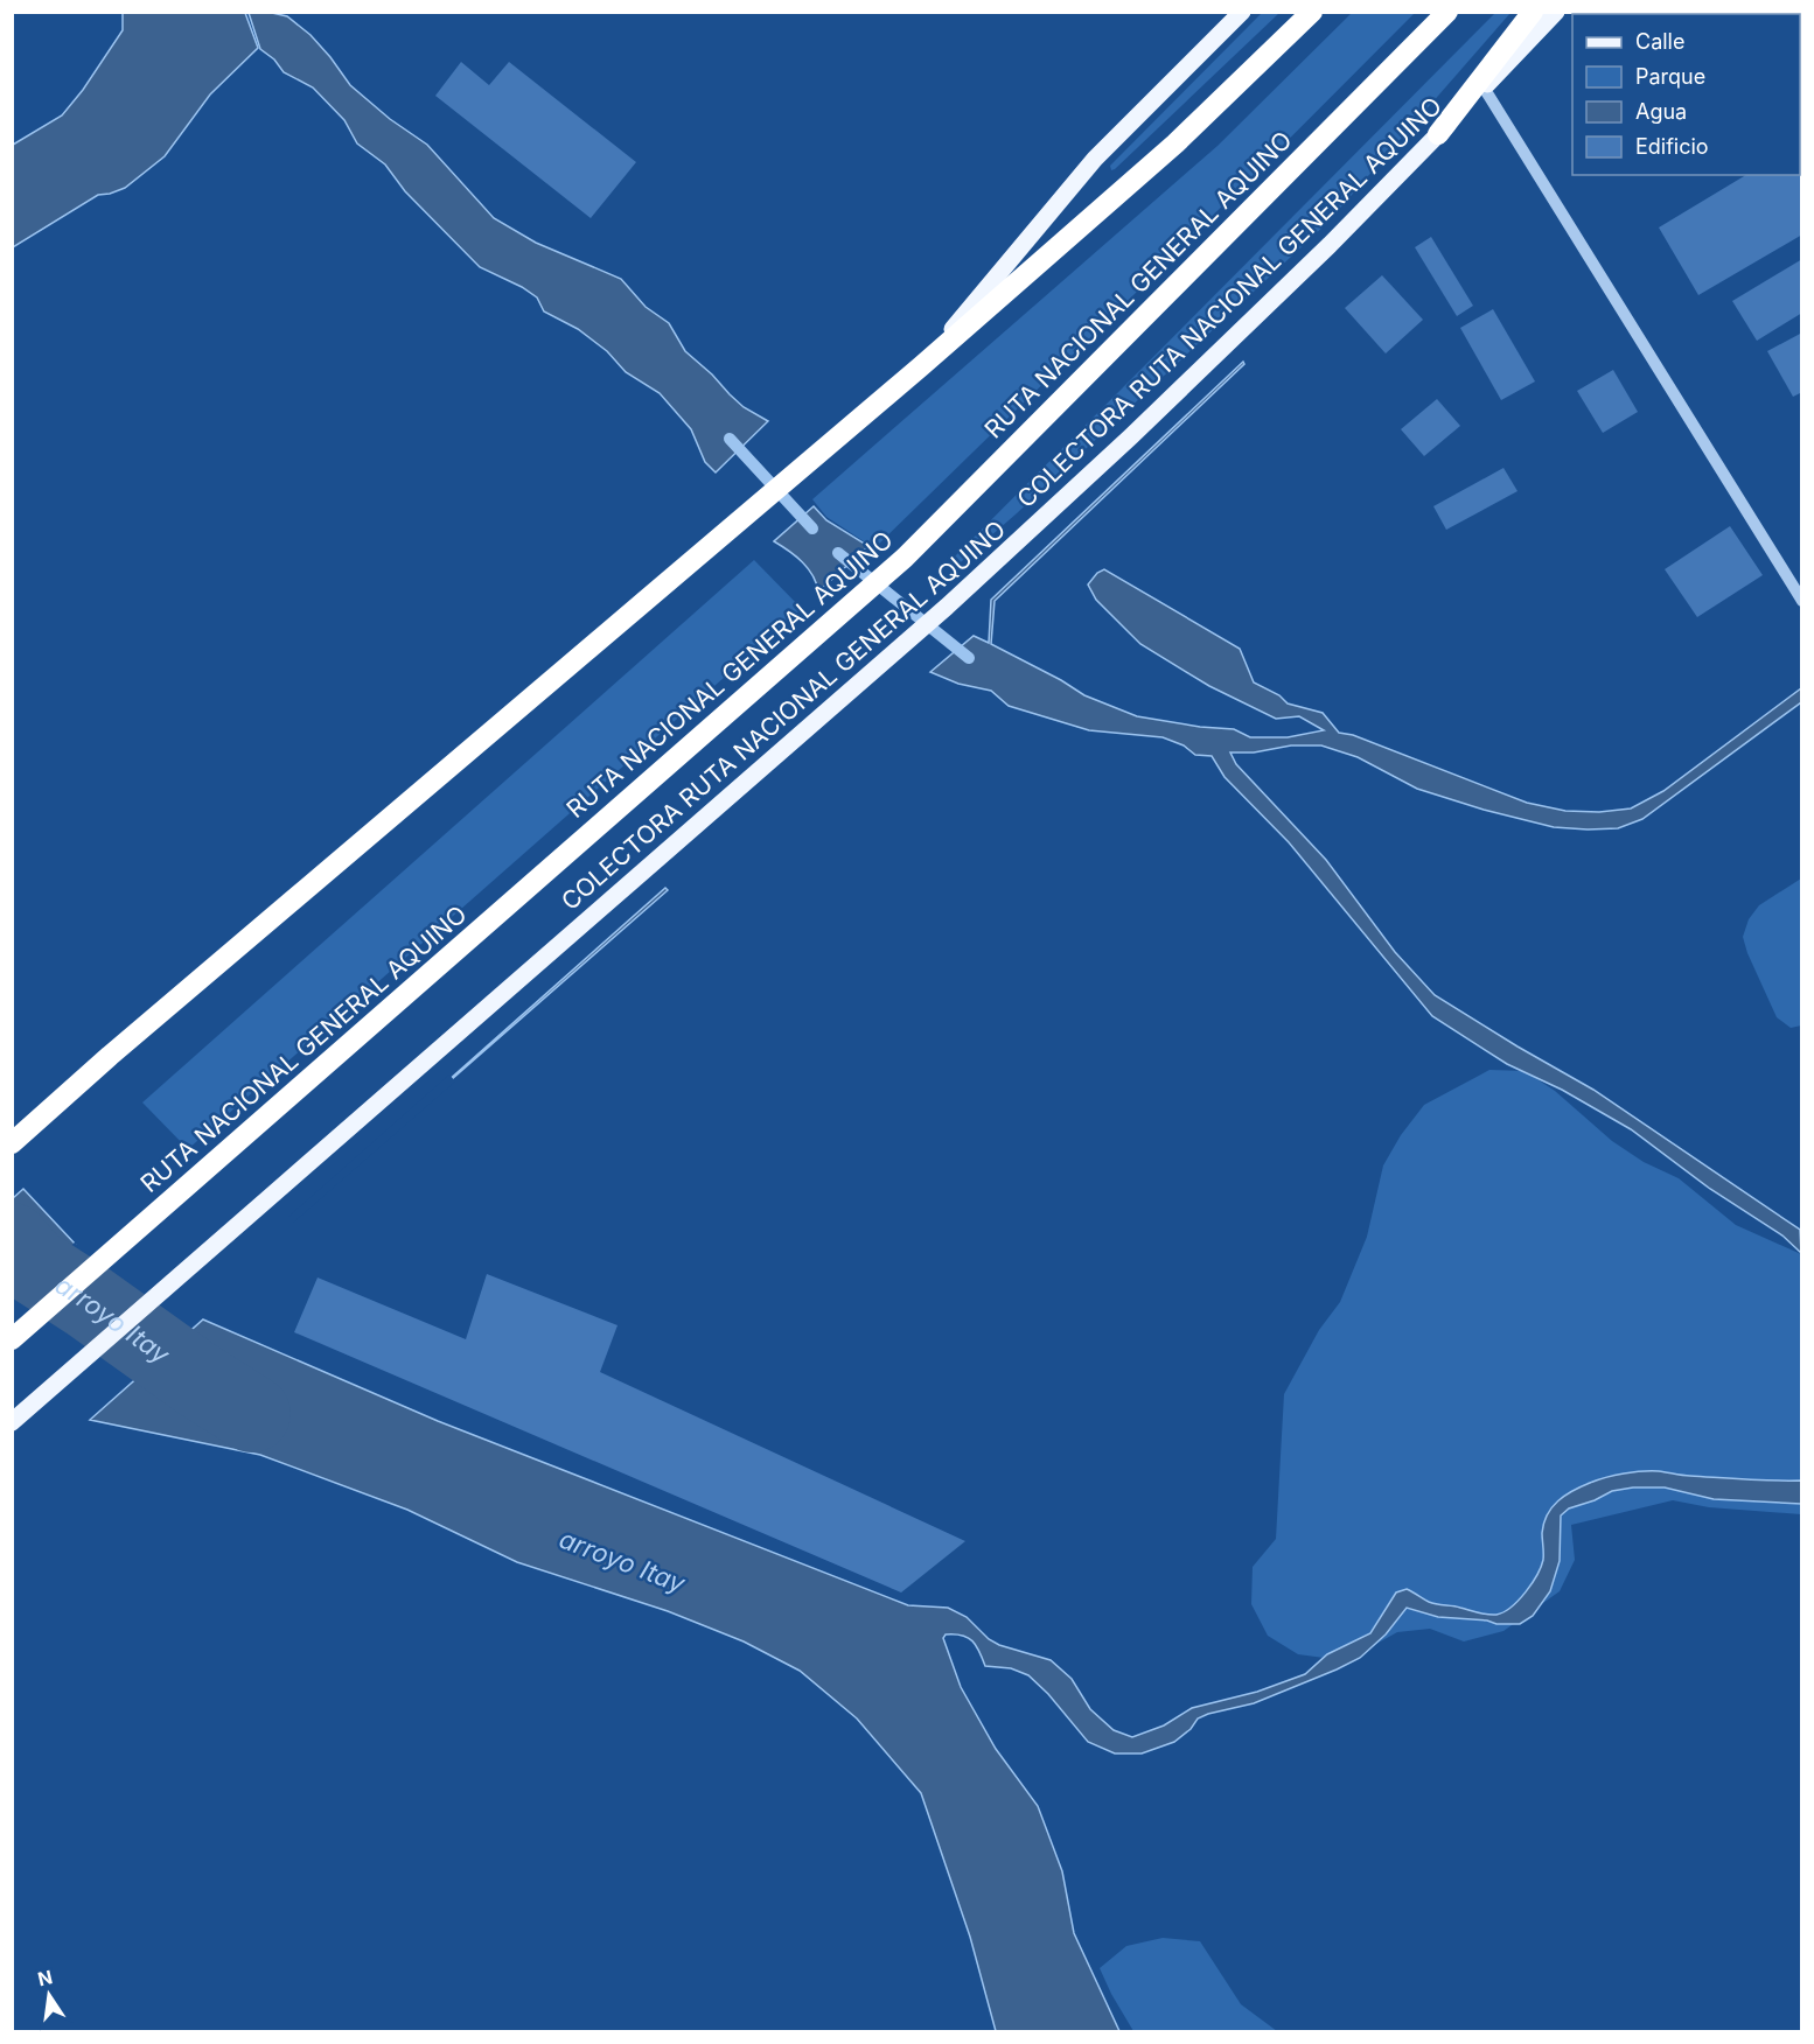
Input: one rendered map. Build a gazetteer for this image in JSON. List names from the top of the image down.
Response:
{
  "streets": {
    "highway": ["RUTA NACIONAL GENERAL AQUINO"],
    "main road": ["COLECTORA RUTA NACIONAL GENERAL AQUINO"]
  },
  "water": ["arroyo Itay"],
  "legend": [
    "Calle",
    "Parque",
    "Agua",
    "Edificio"
  ],
  "north": "top"
}
